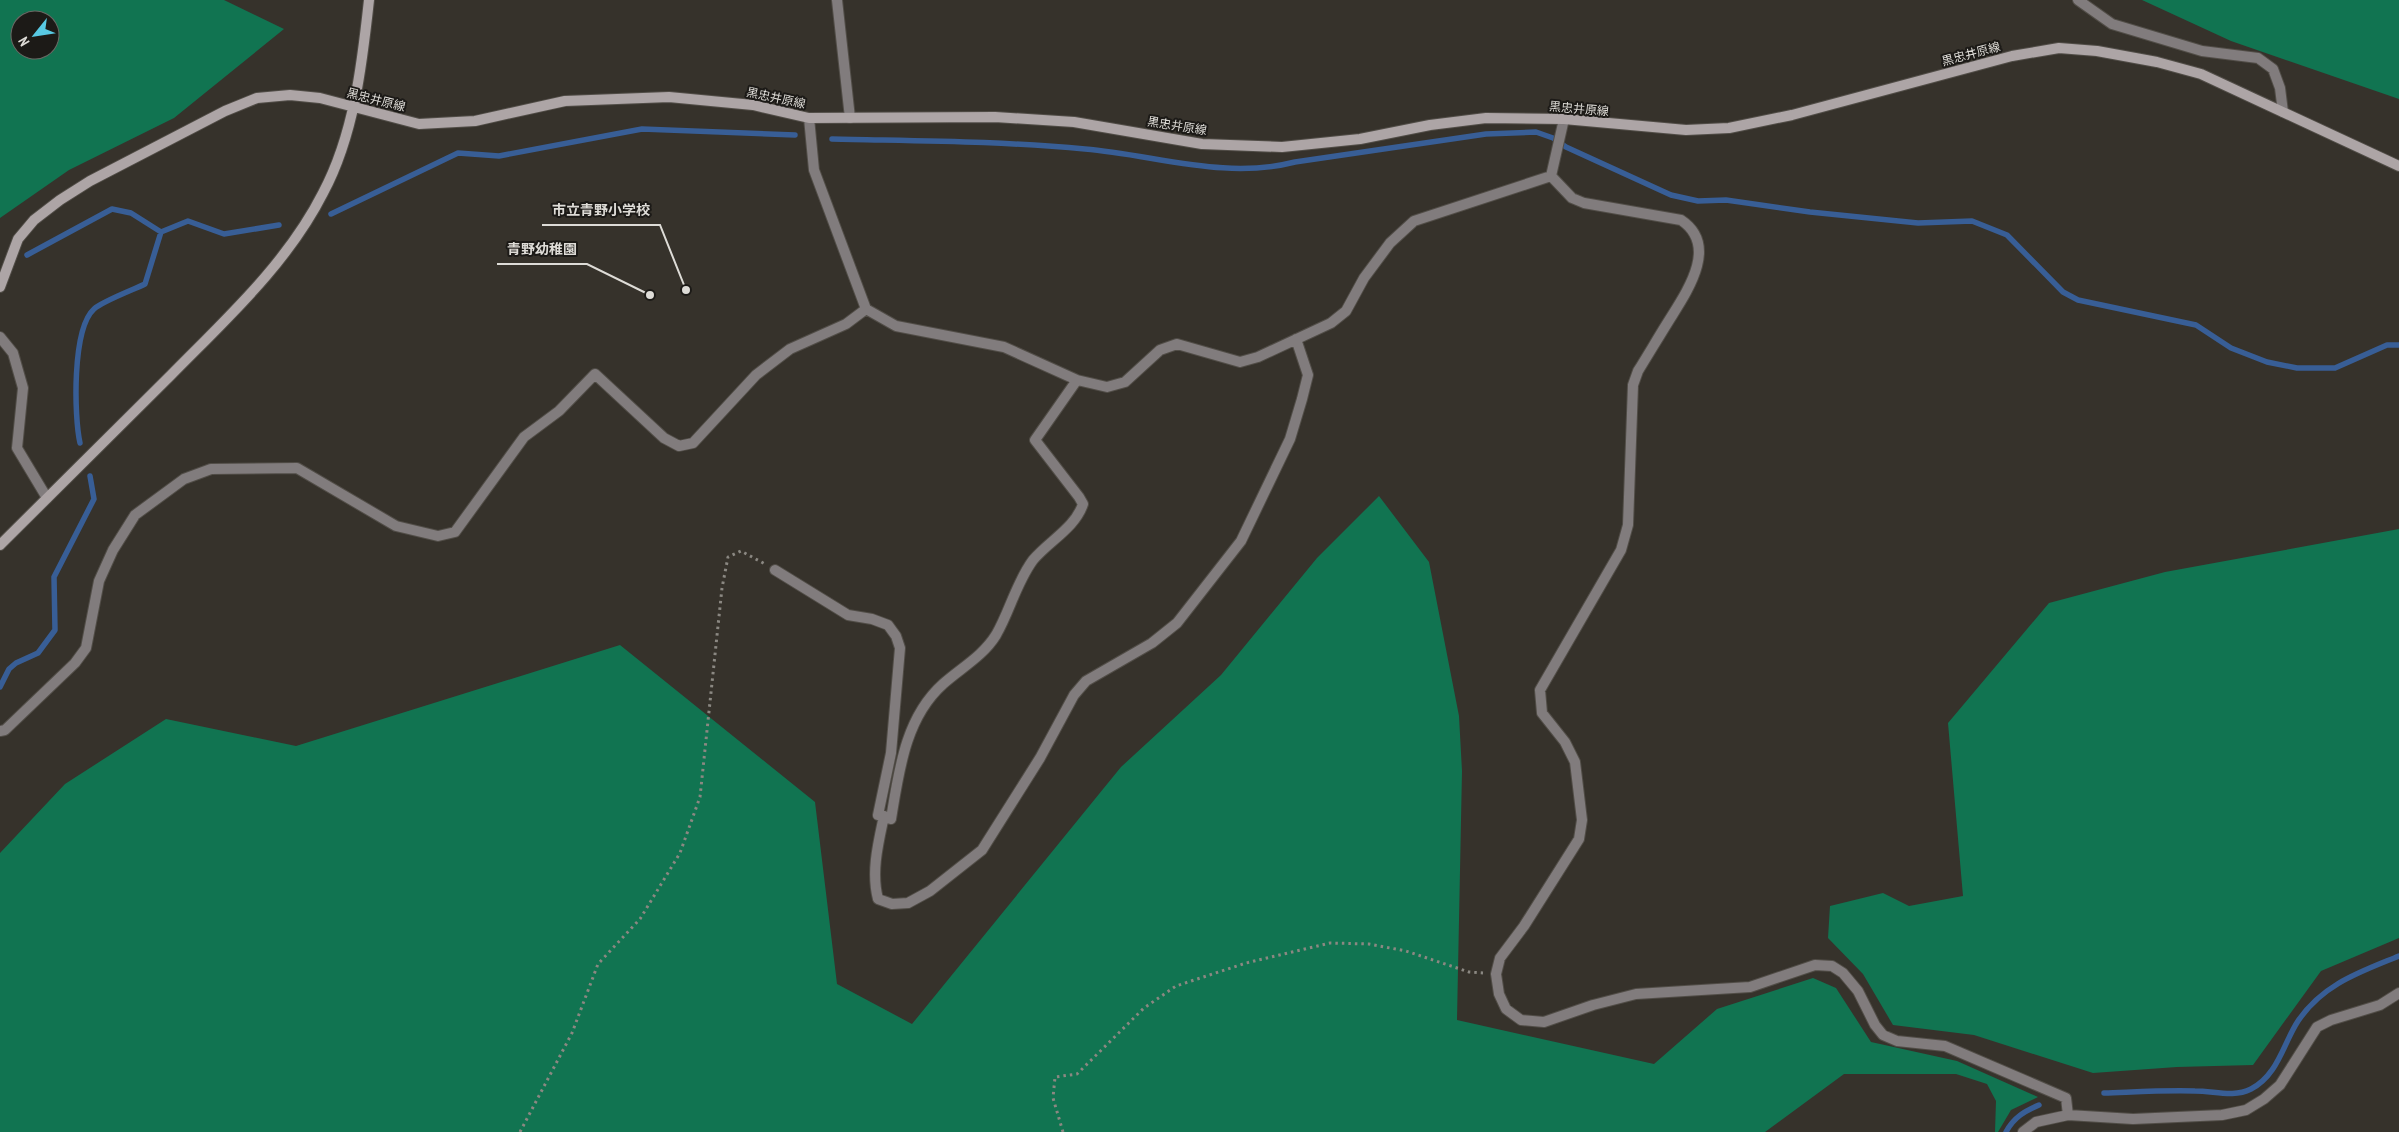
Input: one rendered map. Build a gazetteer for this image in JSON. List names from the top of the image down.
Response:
{
  "streets": {
    "main road": ["黒忠井原線"]
  },
  "places": ["市立青野小学校", "青野幼稚園"],
  "north": "bottom left"
}
